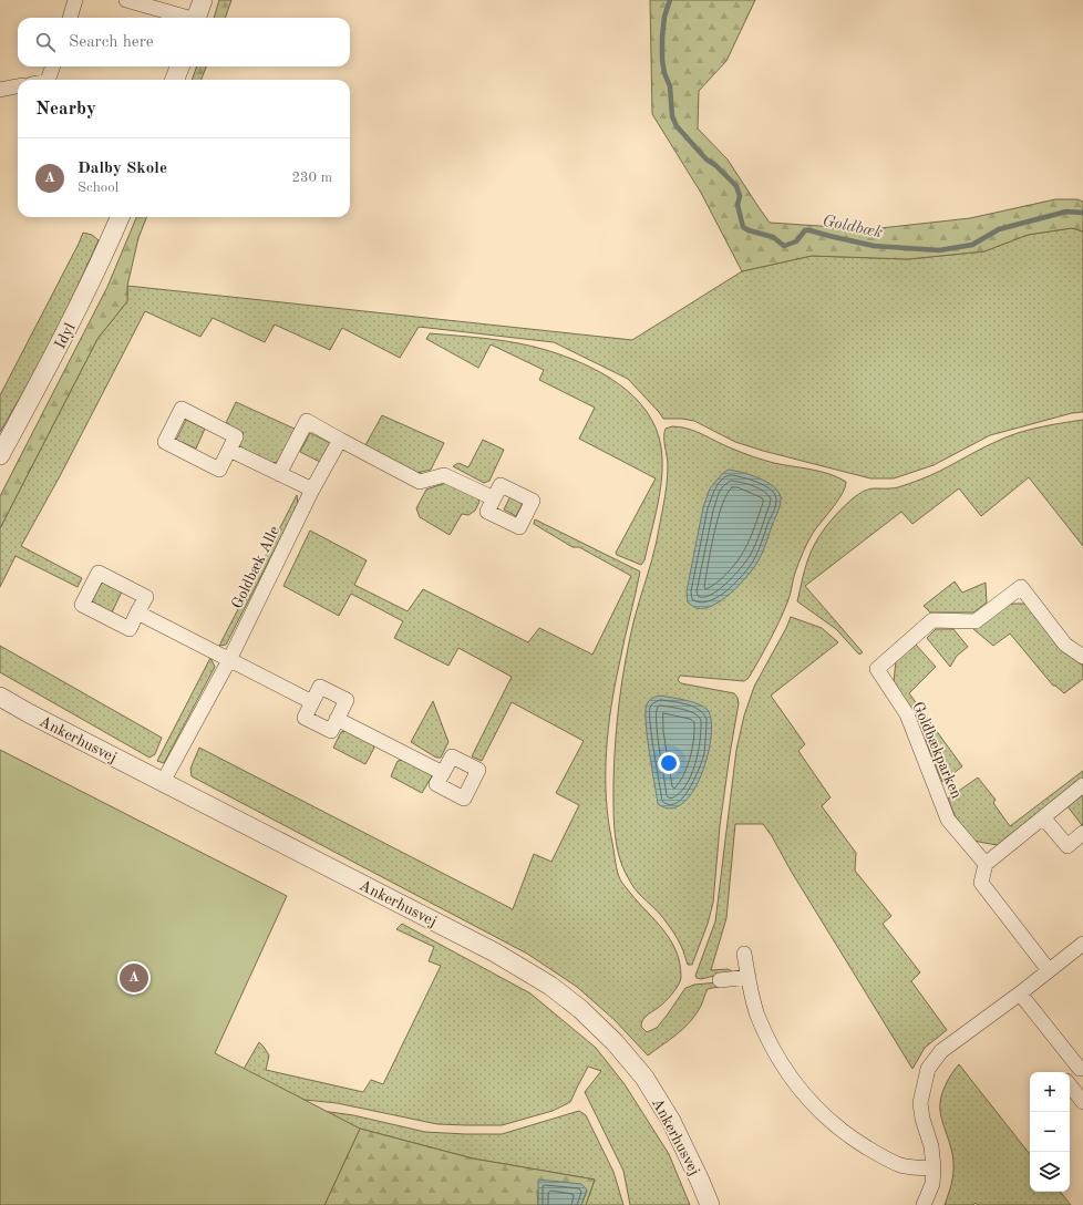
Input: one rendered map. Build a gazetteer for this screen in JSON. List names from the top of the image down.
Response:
{
  "streets": {
    "street": [
      "Idyl",
      "Goldbæk Alle",
      "Ankerhusvej",
      "Goldbækparken"
    ]
  },
  "crossings": [
    ["Goldbæk Alle", "Ankerhusvej"]
  ],
  "water": ["Goldbæk"],
  "page": {
    "search": "Search here",
    "heading": "Nearby",
    "list": [
      {
        "mark": "A",
        "name": "Dalby Skole",
        "note": "School",
        "value": "230 m"
      }
    ],
    "pins": "A",
    "map_buttons": ["+", "−"]
  }
}
